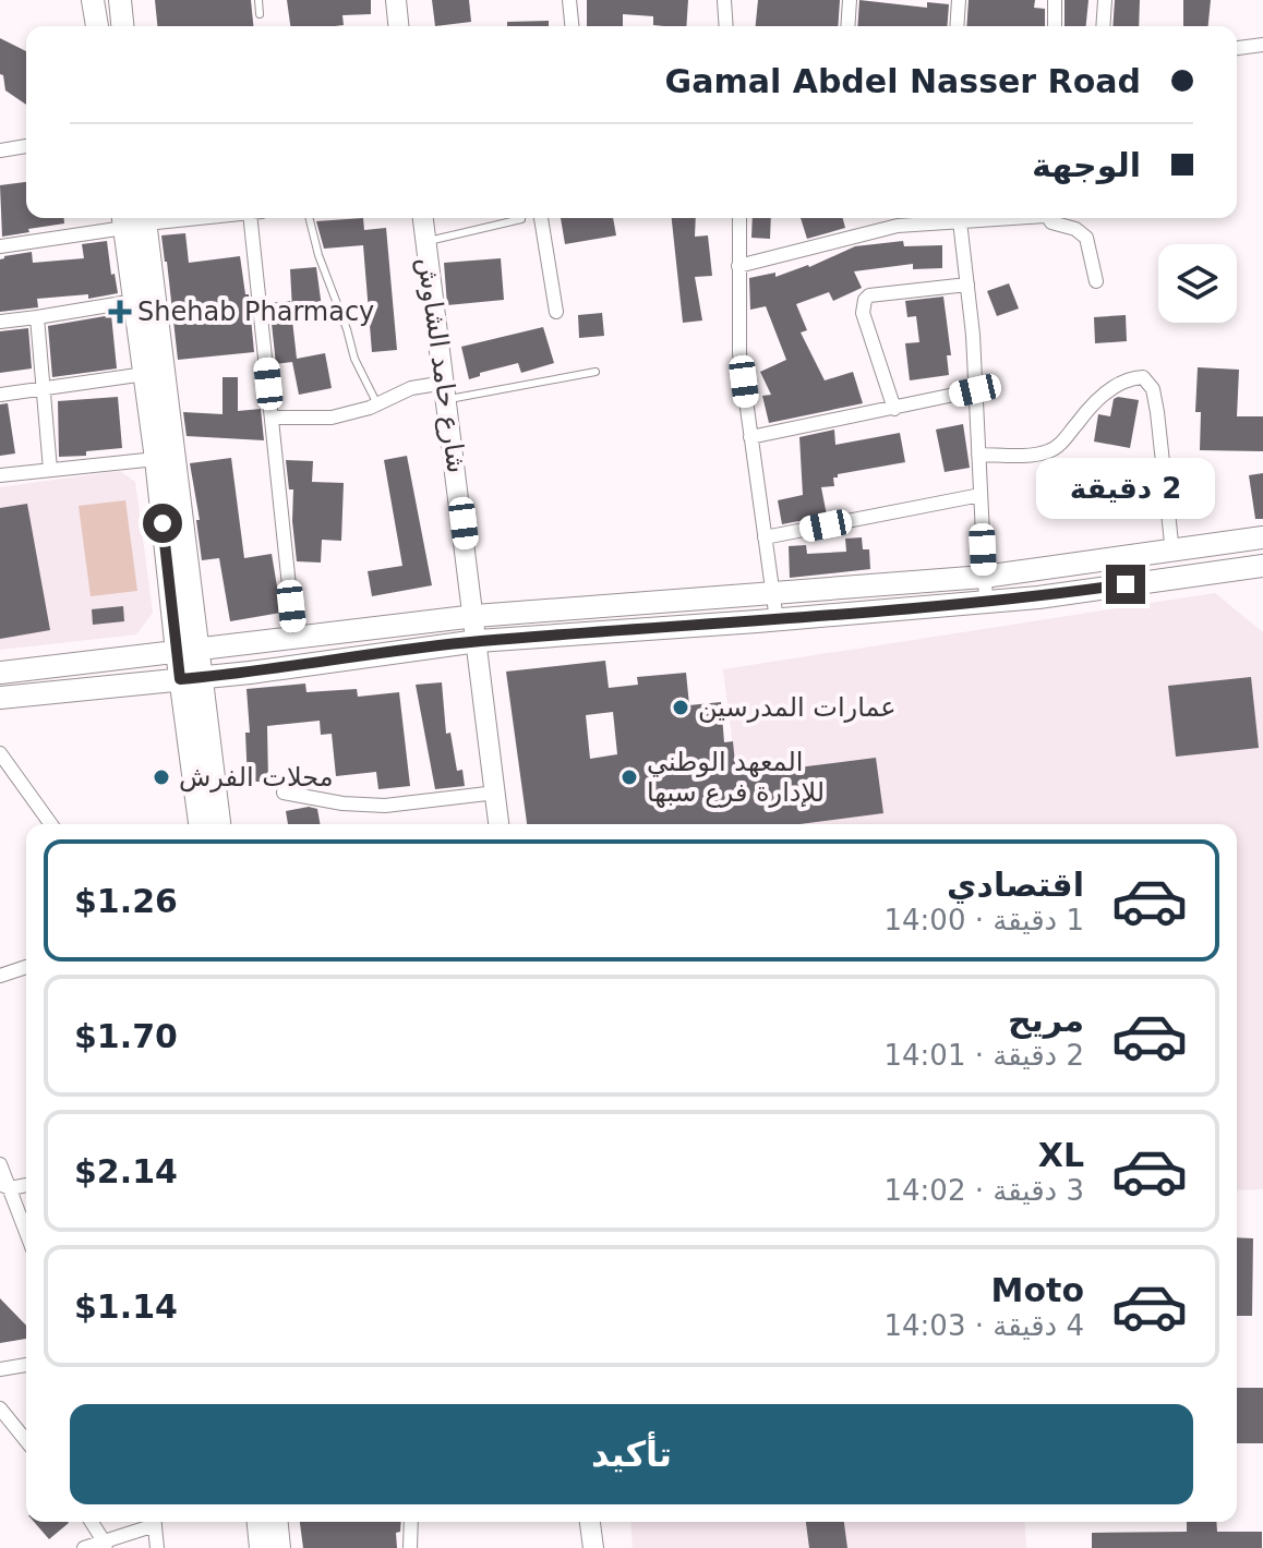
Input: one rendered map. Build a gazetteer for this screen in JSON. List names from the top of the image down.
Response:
{
  "streets": {
    "street": ["شارع حامد الشاوش"]
  },
  "places": {
    "health": ["Shehab Pharmacy"],
    "other": ["عمارات المدرسين", "محلات الفرش", "المعهد الوطني للإدارة فرع سبها"]
  },
  "page": {
    "banner": ["Gamal Abdel Nasser Road", "الوجهة"],
    "bubble": "2 دقيقة",
    "list": [
      {
        "name": "اقتصادي",
        "note": "1 دقيقة · 14:00",
        "value": "$1.26"
      },
      {
        "name": "مريح",
        "note": "2 دقيقة · 14:01",
        "value": "$1.70"
      },
      {
        "name": "XL",
        "note": "3 دقيقة · 14:02",
        "value": "$2.14"
      },
      {
        "name": "Moto",
        "note": "4 دقيقة · 14:03",
        "value": "$1.14"
      }
    ],
    "buttons": "تأكيد"
  }
}
